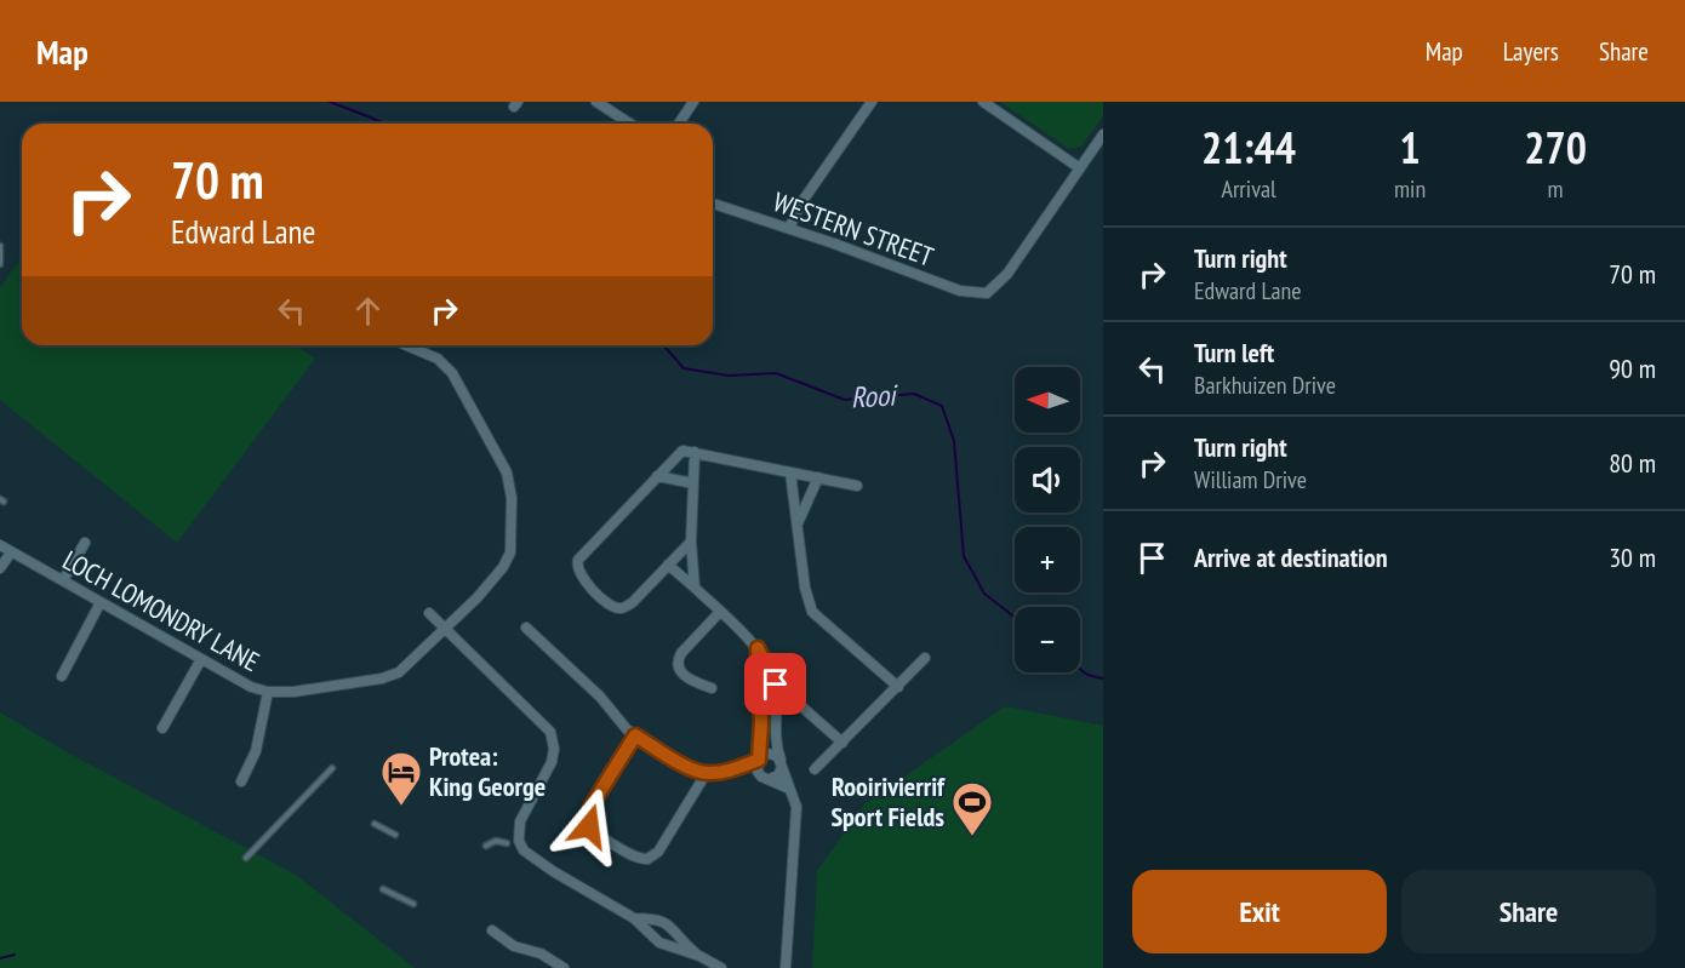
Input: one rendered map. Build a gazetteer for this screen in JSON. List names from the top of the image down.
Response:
{
  "streets": {
    "street": ["WESTERN STREET", "LOCH LOMONDRY LANE"]
  },
  "water": ["Rooi"],
  "places": {
    "hotel": ["Protea: King George"],
    "sports": ["Rooirivierrif Sport Fields"]
  },
  "north": "left",
  "page": {
    "header": "Map",
    "nav": ["Map", "Layers", "Share"],
    "eta": [
      "21:44",
      "Arrival",
      "1",
      "min",
      "270",
      "m"
    ],
    "turn": ["70 m", "Edward Lane"],
    "list": [
      {
        "name": "Turn right",
        "note": "Edward Lane",
        "value": "70 m"
      },
      {
        "name": "Turn left",
        "note": "Barkhuizen Drive",
        "value": "90 m"
      },
      {
        "name": "Turn right",
        "note": "William Drive",
        "value": "80 m"
      },
      {
        "name": "Arrive at destination",
        "value": "30 m"
      }
    ],
    "map_buttons": ["+", "−"],
    "buttons": ["Exit", "Share"]
  }
}
